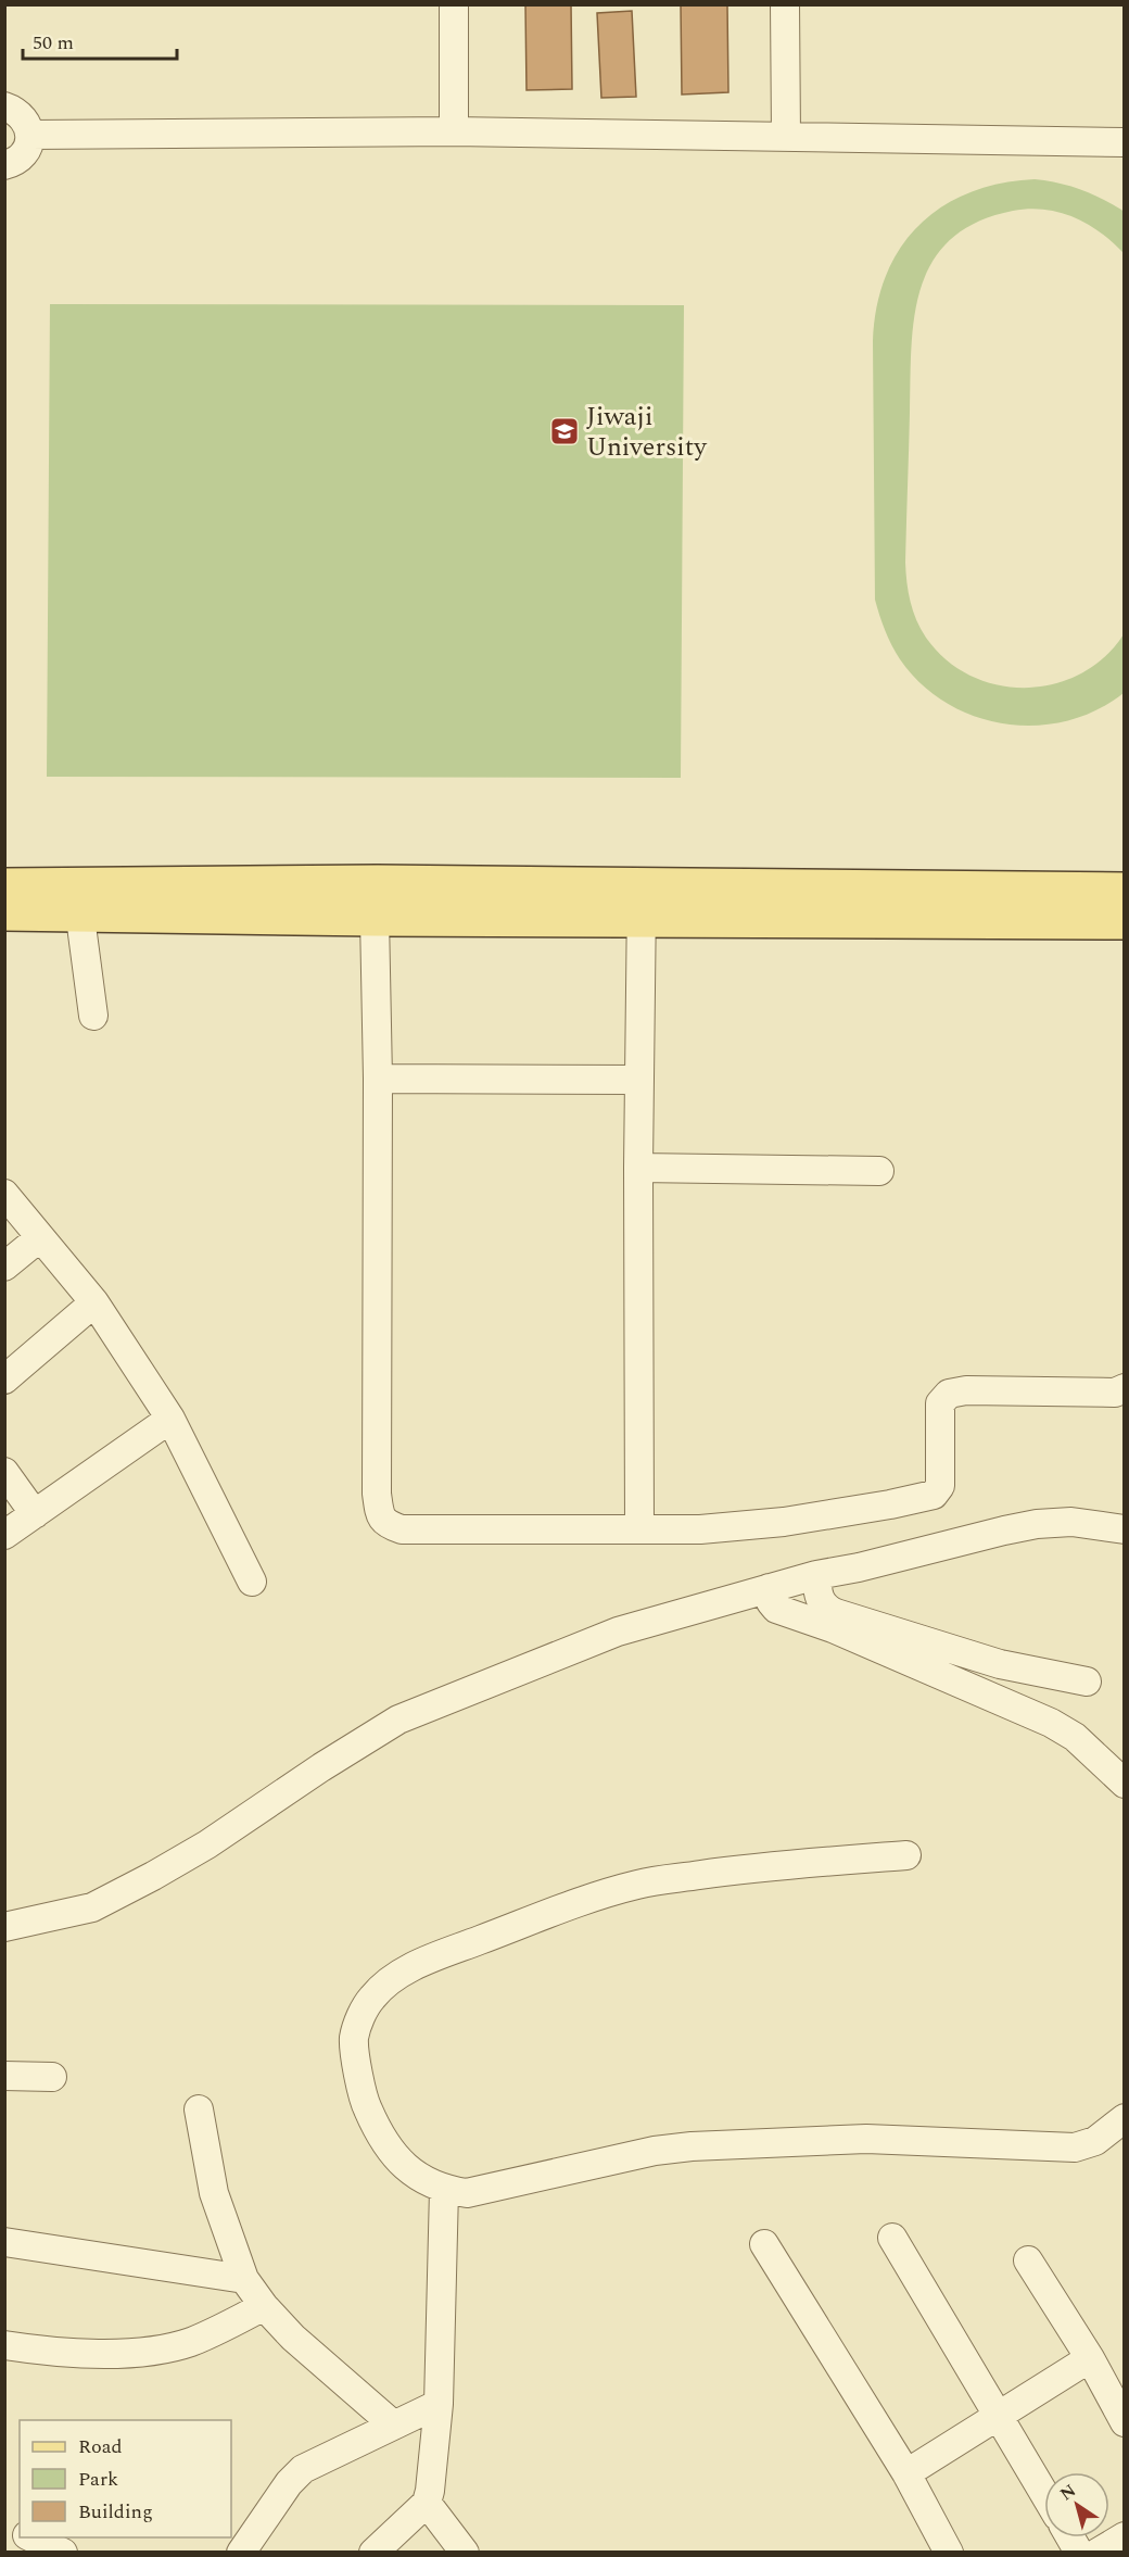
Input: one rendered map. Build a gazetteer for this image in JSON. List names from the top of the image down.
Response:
{
  "places": {
    "school or university": ["Jiwaji University"]
  },
  "legend": ["Road", "Park", "Building"],
  "scale_bar": "50 m",
  "north": "top left"
}
